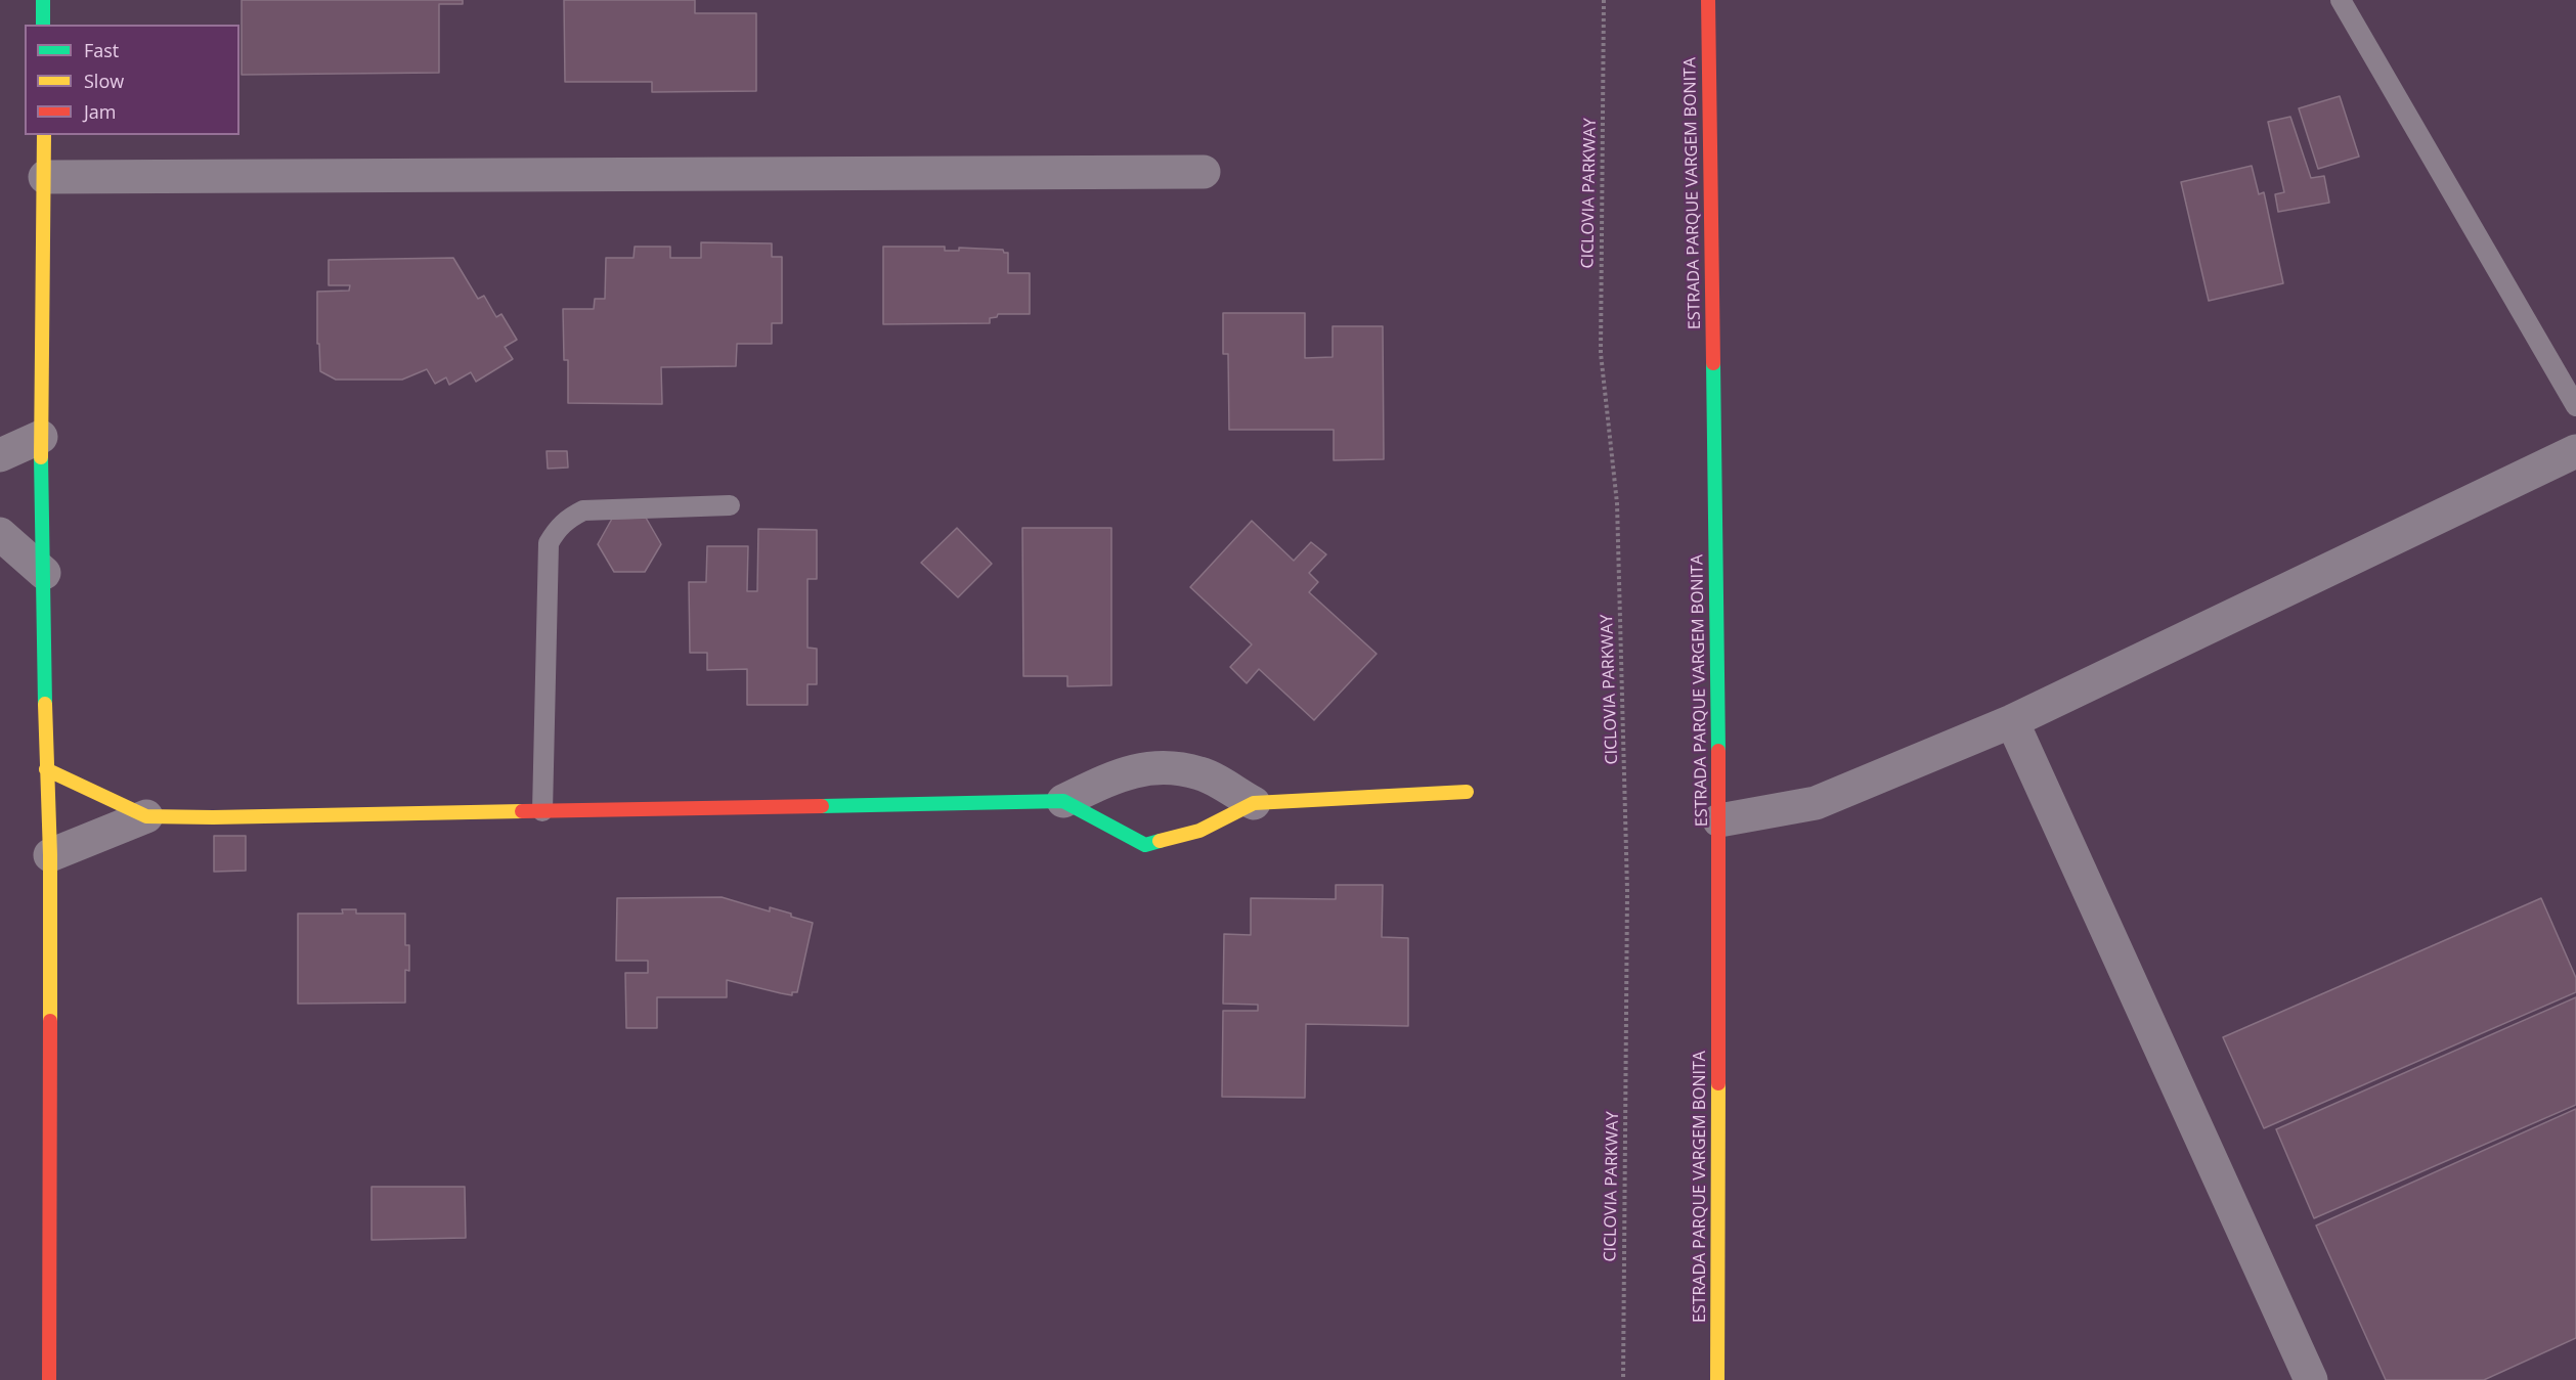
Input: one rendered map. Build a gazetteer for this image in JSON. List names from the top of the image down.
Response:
{
  "streets": {
    "street": ["ESTRADA PARQUE VARGEM BONITA"],
    "path": ["CICLOVIA PARKWAY"]
  },
  "legend": ["Fast", "Slow", "Jam"]
}
